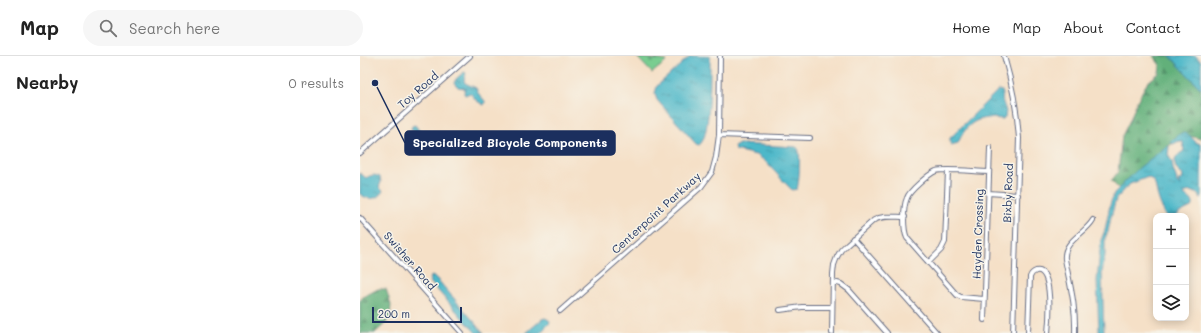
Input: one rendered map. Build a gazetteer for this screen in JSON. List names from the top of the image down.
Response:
{
  "streets": {
    "street": [
      "Toy Road",
      "Bixby Road",
      "Centerpoint Parkway",
      "Hayden Crossing",
      "Swisher Road"
    ]
  },
  "places": ["Specialized Bicycle Components"],
  "scale_bar": "200 m",
  "page": {
    "header": "Map",
    "search": "Search here",
    "nav": [
      "Home",
      "Map",
      "About",
      "Contact"
    ],
    "heading": ["Nearby", "0 results"],
    "map_buttons": ["+", "−"],
    "scale": "200 m"
  }
}
